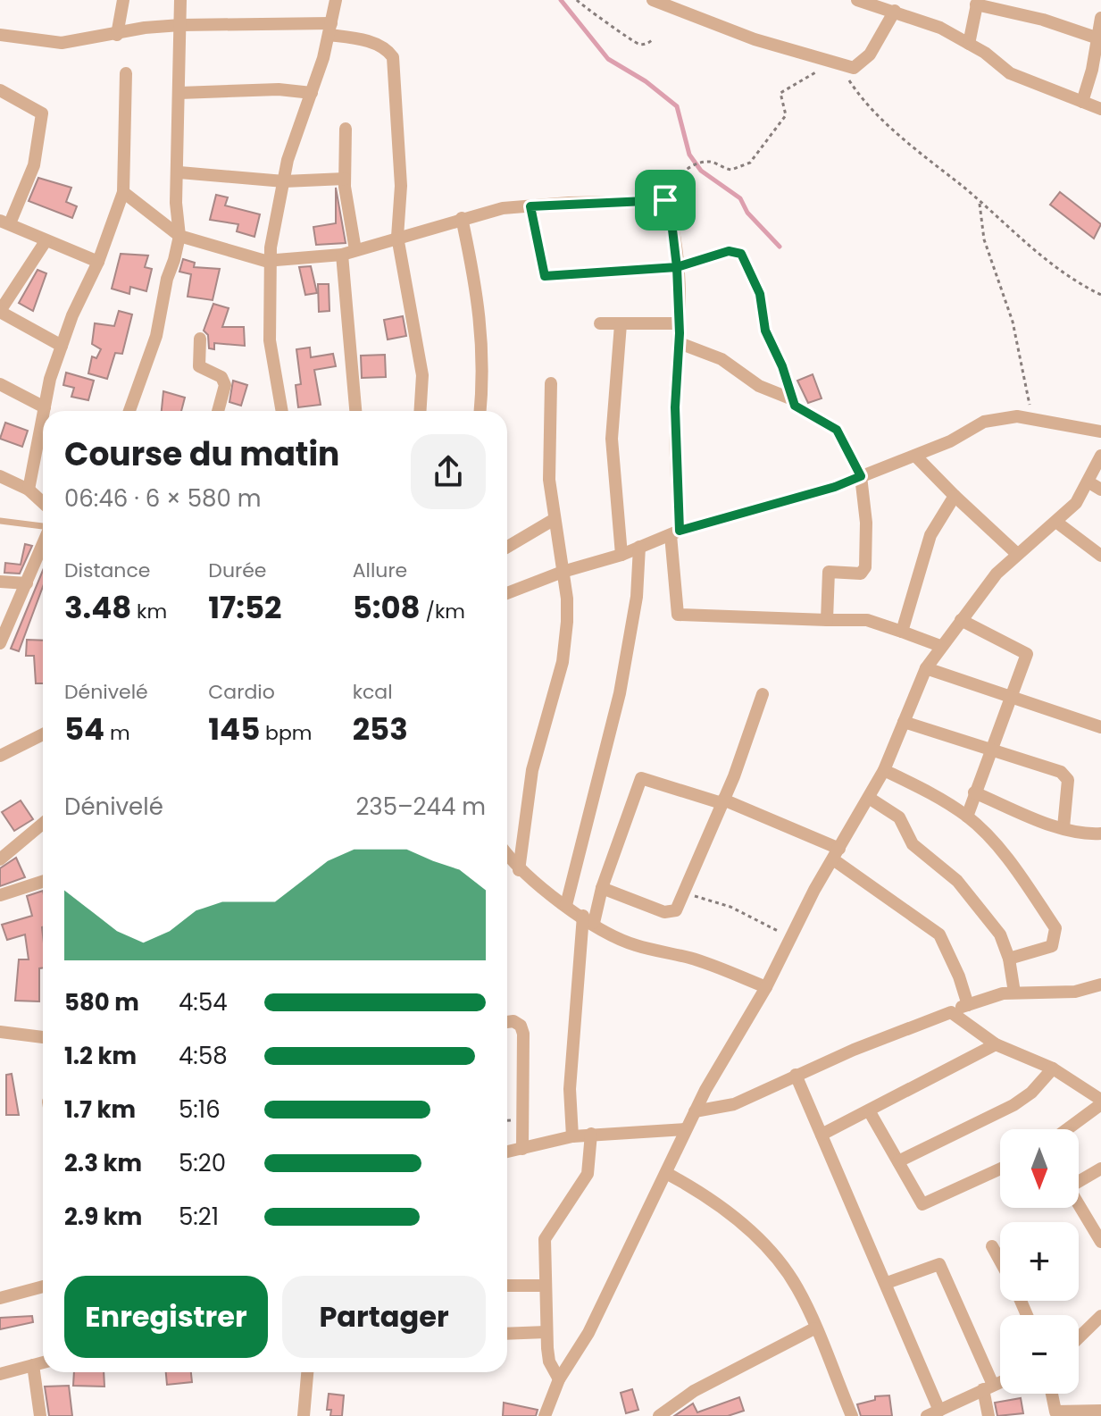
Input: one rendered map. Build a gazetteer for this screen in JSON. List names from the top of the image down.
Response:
{
  "north": "bottom",
  "page": {
    "heading": ["Course du matin", "06:46 · 6 × 580 m"],
    "stats": [
      ["Distance", "3.48 km"],
      ["Durée", "17:52"],
      ["Allure", "5:08 /km"],
      ["Dénivelé", "54 m"],
      ["Cardio", "145 bpm"],
      ["kcal", "253"]
    ],
    "chart": ["Dénivelé", "235–244 m"],
    "list": [
      {
        "name": "580 m",
        "note": "4:54"
      },
      {
        "name": "1.2 km",
        "note": "4:58"
      },
      {
        "name": "1.7 km",
        "note": "5:16"
      },
      {
        "name": "2.3 km",
        "note": "5:20"
      },
      {
        "name": "2.9 km",
        "note": "5:21"
      }
    ],
    "map_buttons": ["+", "−"],
    "buttons": ["Enregistrer", "Partager"]
  }
}
